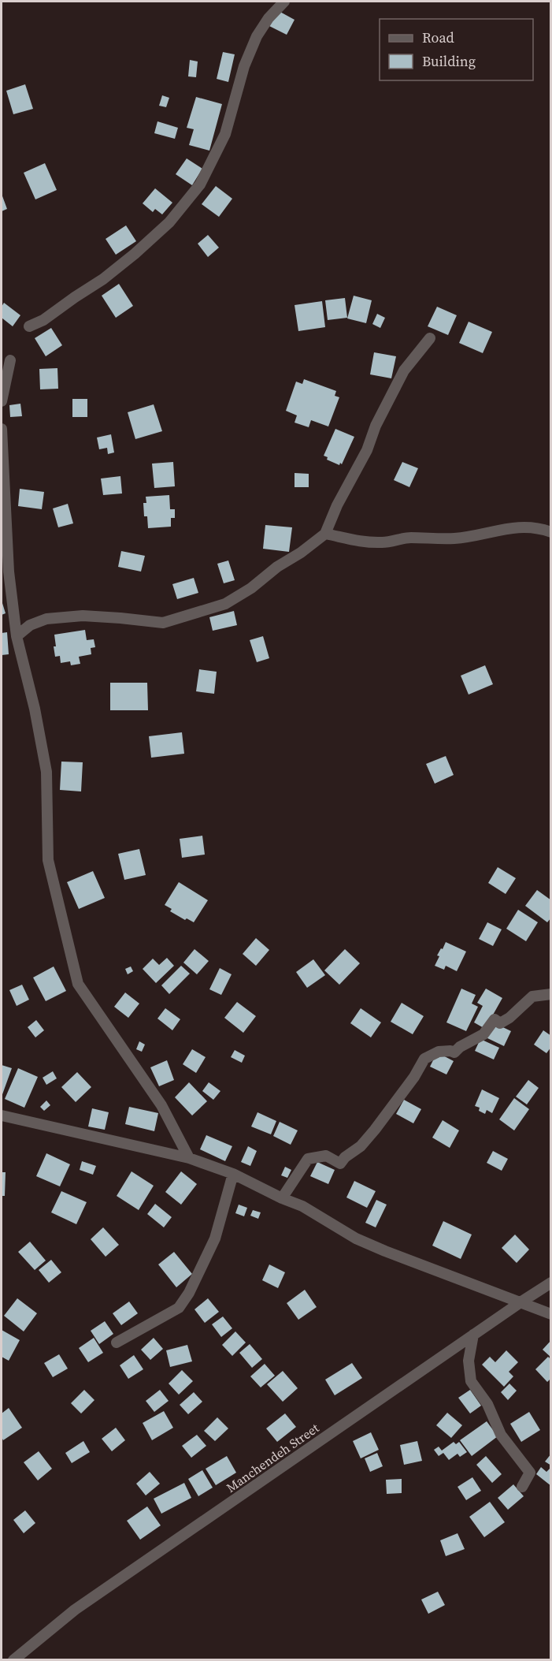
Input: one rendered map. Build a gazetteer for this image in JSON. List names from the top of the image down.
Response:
{
  "streets": {
    "street": ["Manchendeh Street"]
  },
  "legend": ["Road", "Building"]
}
